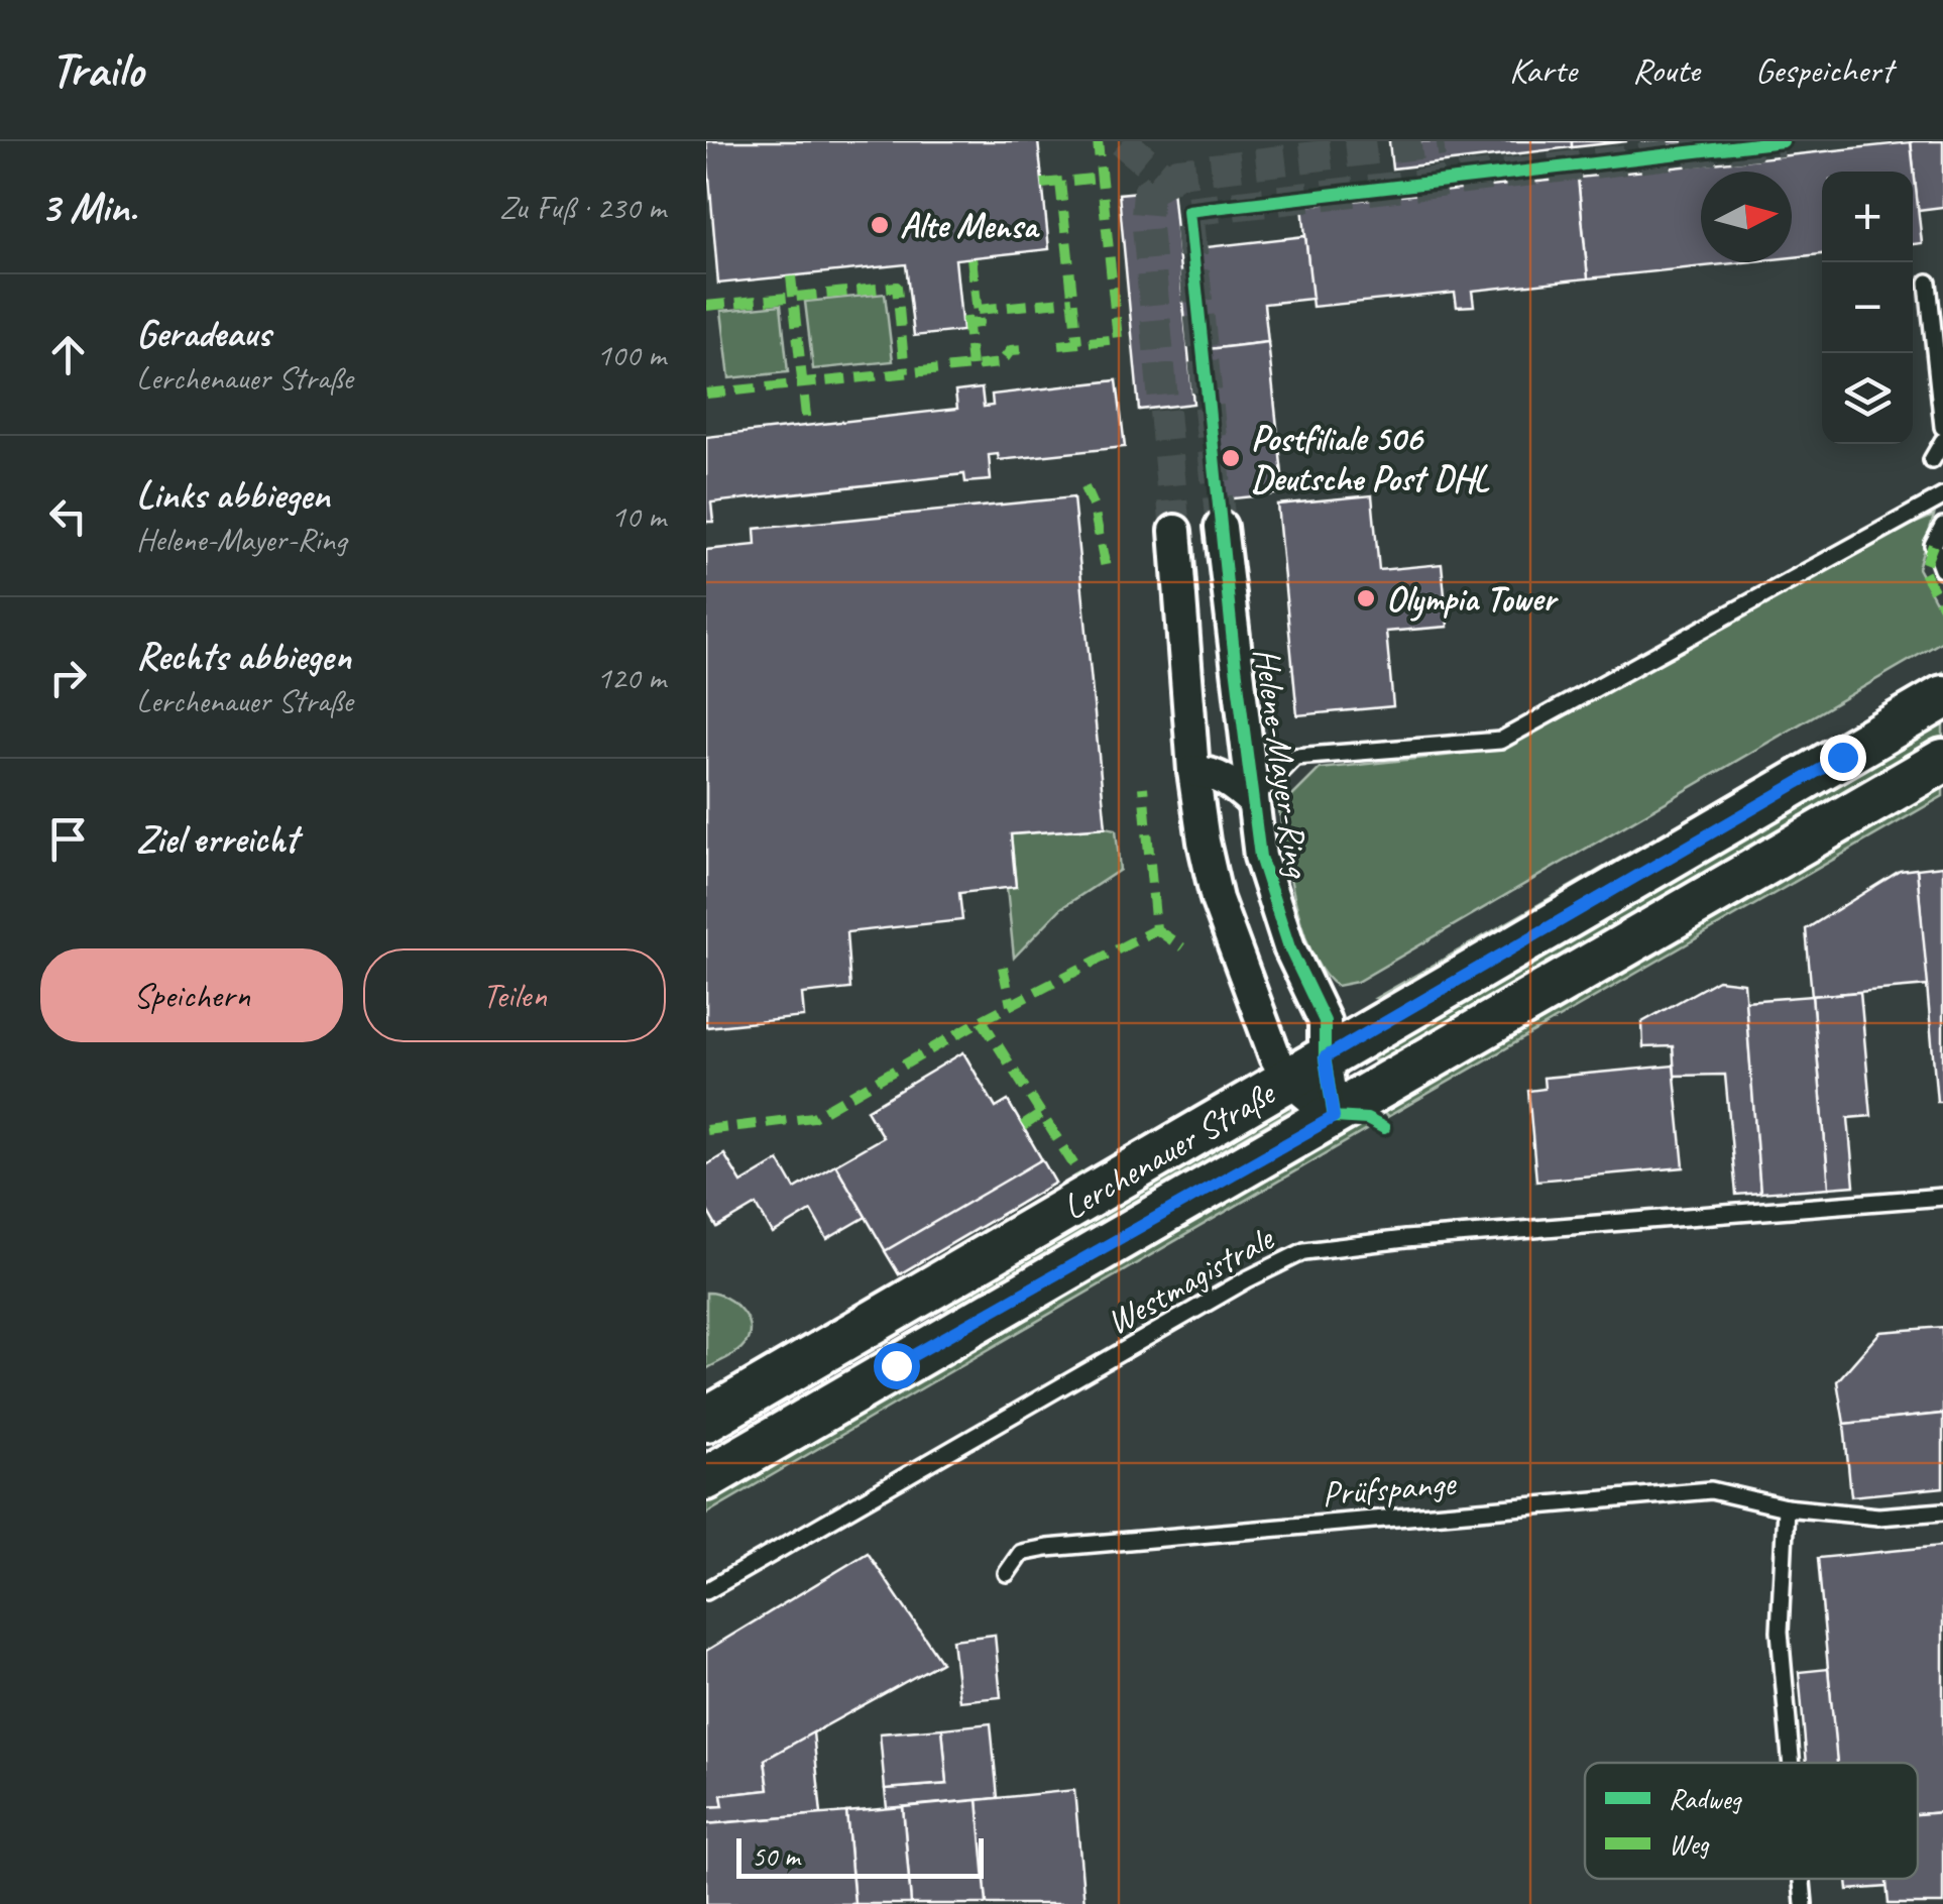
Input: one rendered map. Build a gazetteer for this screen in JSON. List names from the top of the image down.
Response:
{
  "streets": {
    "main road": ["Lerchenauer Straße"],
    "street": ["Helene-Mayer-Ring"],
    "lane": ["Westmagistrale", "Prüfspange"]
  },
  "crossings": [
    ["Helene-Mayer-Ring", "Lerchenauer Straße"]
  ],
  "places": ["Alte Mensa", "Postfiliale 506 Deutsche Post DHL", "Olympia Tower"],
  "legend": ["Radweg", "Weg"],
  "scale_bar": "50 m",
  "north": "right",
  "page": {
    "header": "Trailo",
    "nav": ["Karte", "Route", "Gespeichert"],
    "heading": ["3 Min.", "Zu Fuß · 230 m"],
    "map_buttons": ["+", "−"],
    "list": [
      ["Geradeaus", "Lerchenauer Straße", "100 m"],
      ["Links abbiegen", "Helene-Mayer-Ring", "10 m"],
      ["Rechts abbiegen", "Lerchenauer Straße", "120 m"],
      "Ziel erreicht"
    ],
    "buttons": ["Speichern", "Teilen"],
    "scale": "50 m"
  }
}
